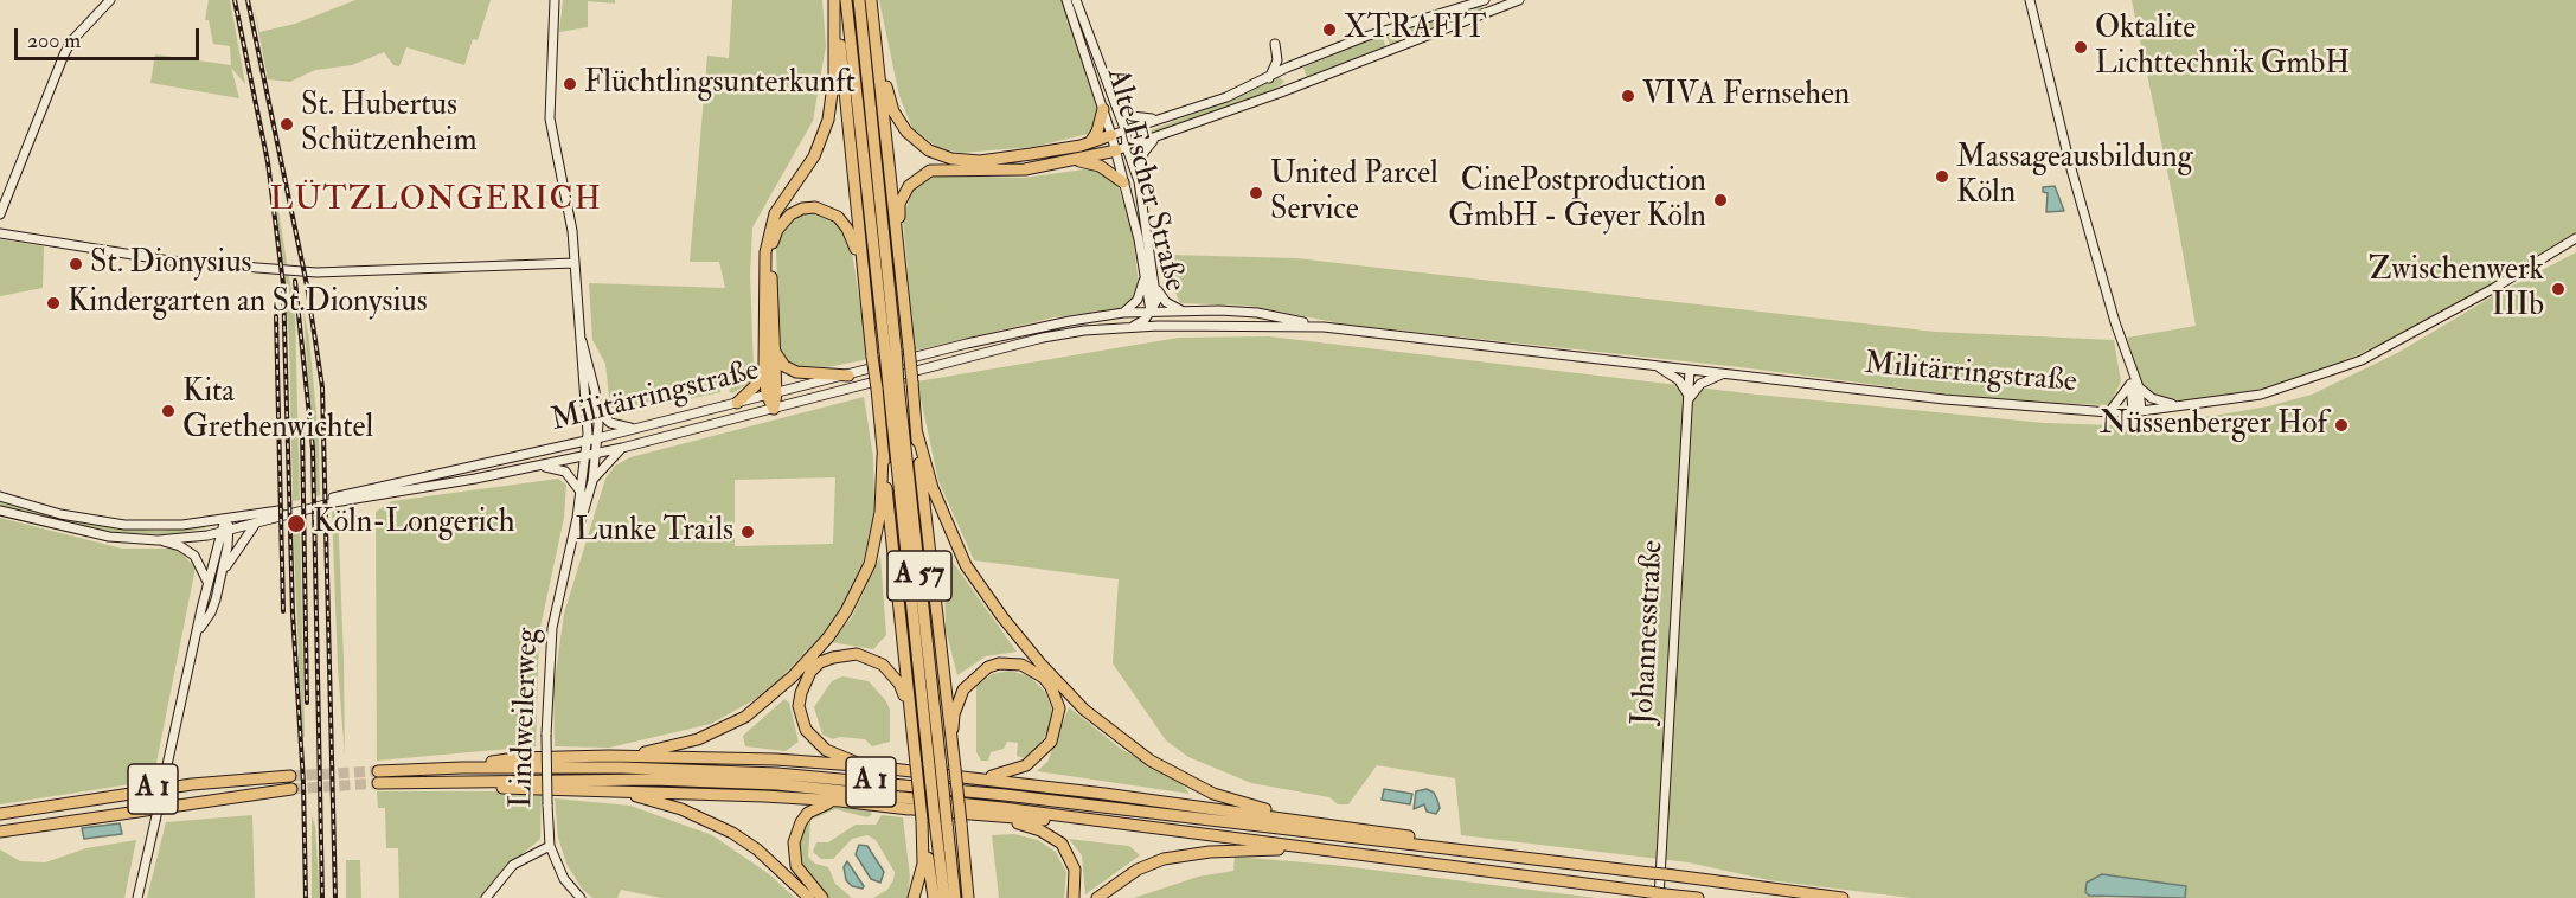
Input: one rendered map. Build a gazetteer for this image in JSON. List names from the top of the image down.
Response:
{
  "streets": {
    "highway": ["A 57", "A 1"],
    "main road": [
      "Alte Escher Straße",
      "Militärringstraße",
      "Johannesstraße",
      "Lindweilerweg"
    ]
  },
  "crossings": [
    ["Alte Escher Straße", "Militärringstraße"],
    ["Militärringstraße", "Johannesstraße"],
    ["Militärringstraße", "Lindweilerweg"],
    ["Johannesstraße", "A 1"]
  ],
  "districts": ["LÜTZLONGERICH"],
  "places": [
    "XTRAFIT",
    "Oktalite Lichttechnik GmbH",
    "Flüchtlingsunterkunft",
    "VIVA Fernsehen",
    "St. Hubertus Schützenheim",
    "Massageausbildung Köln",
    "United Parcel Service",
    "CinePostproduction GmbH - Geyer Köln",
    "St. Dionysius",
    "Zwischenwerk IIIb",
    "Kindergarten an St.Dionysius",
    "Kita Grethenwichtel",
    "Nüssenberger Hof",
    "Köln-Longerich",
    "Lunke Trails"
  ],
  "scale_bar": "200 m"
}
